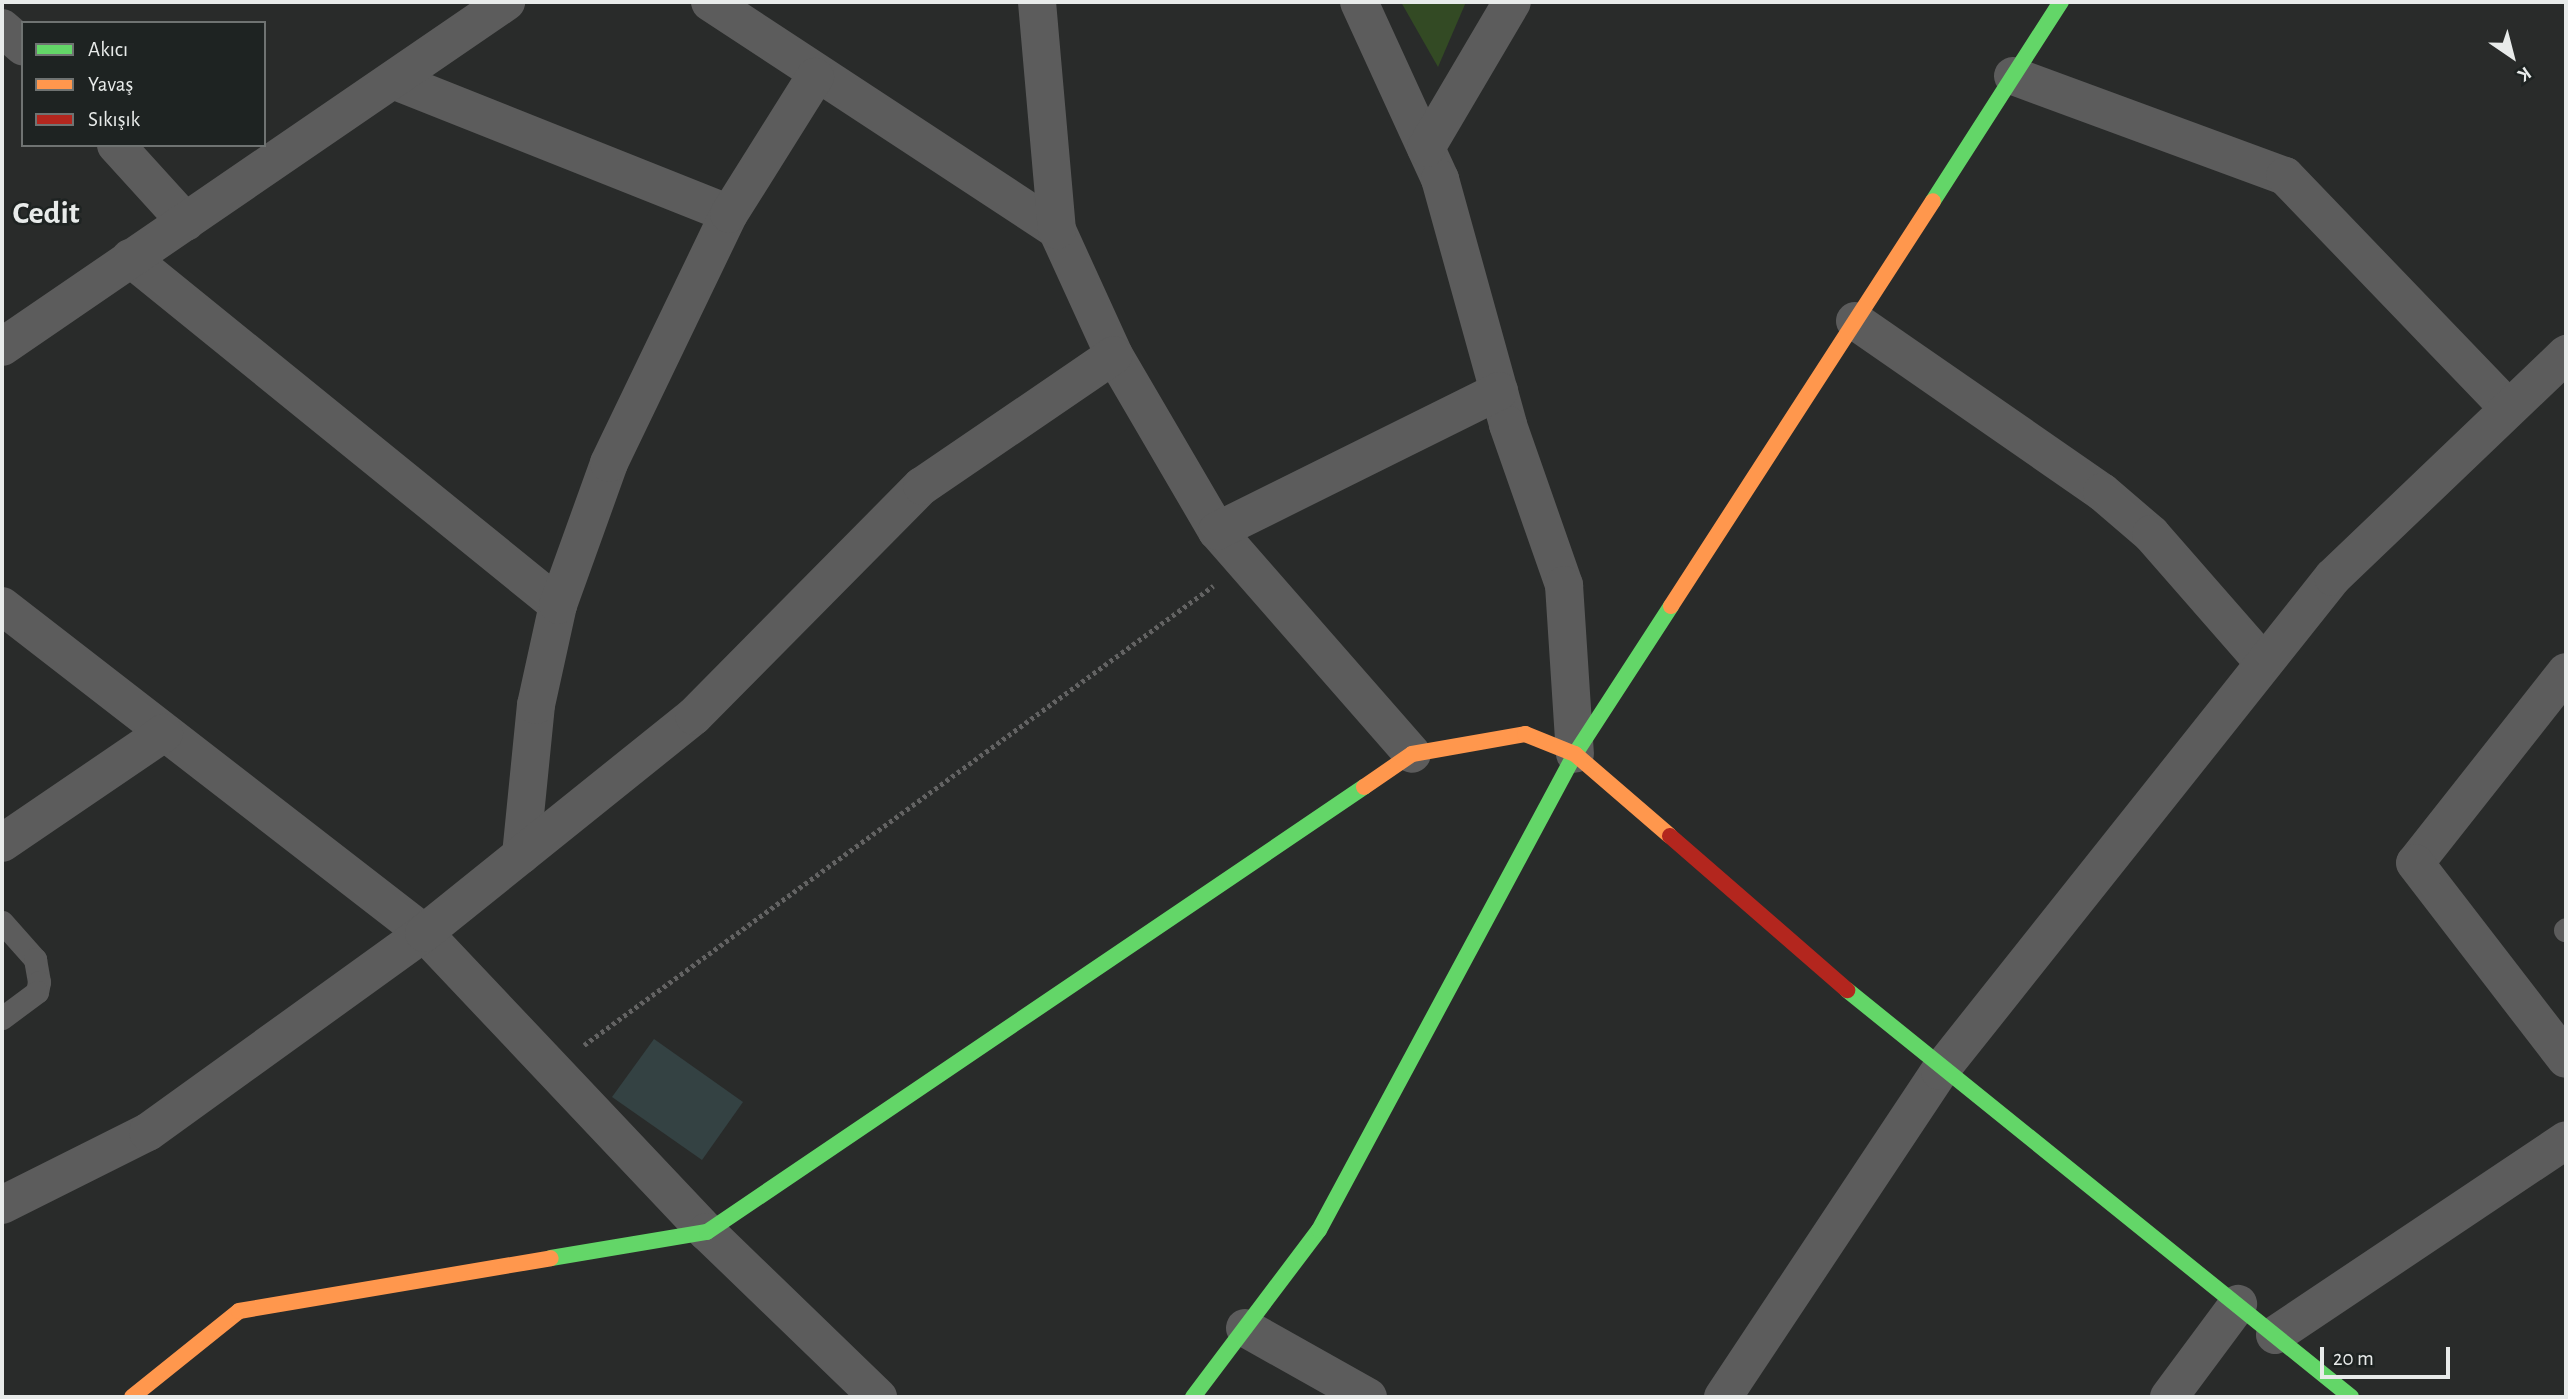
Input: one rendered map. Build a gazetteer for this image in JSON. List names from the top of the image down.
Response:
{
  "districts": ["Cedit"],
  "legend": ["Akıcı", "Yavaş", "Sıkışık"],
  "scale_bar": "20 m",
  "north": "bottom right"
}
